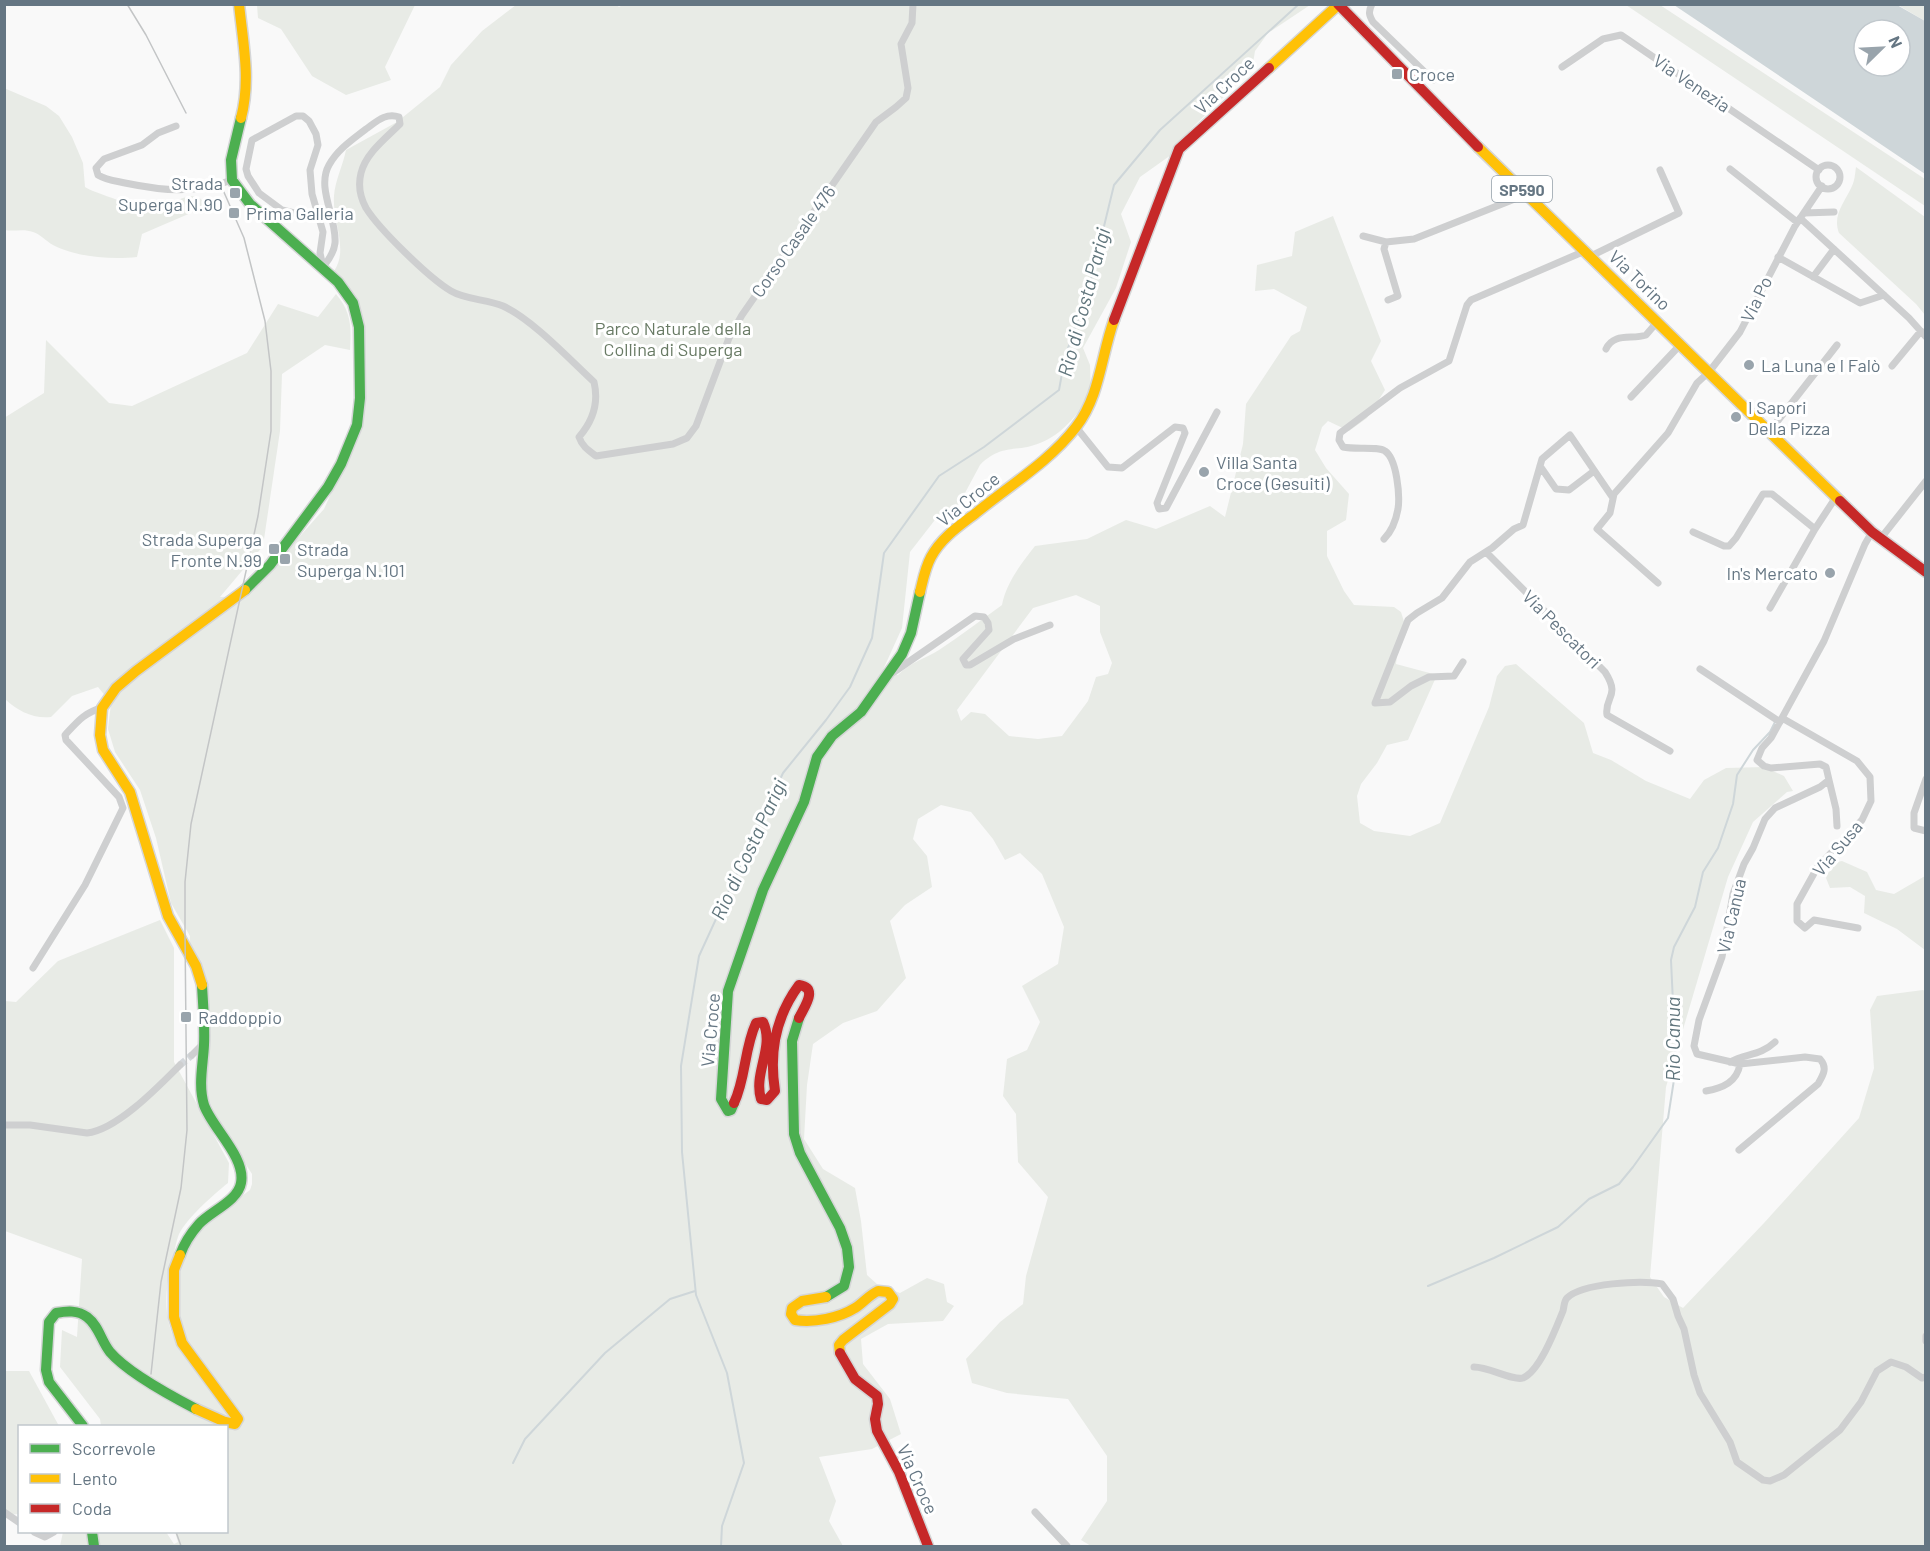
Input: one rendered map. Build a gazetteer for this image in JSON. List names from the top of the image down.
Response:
{
  "streets": {
    "street": [
      "Via Venezia",
      "Via Croce",
      "SP590",
      "Corso Casale 476",
      "Via Torino",
      "Via Po",
      "Via Pescatori",
      "Via Susa",
      "Via Canua"
    ]
  },
  "crossings": [
    ["Via Venezia", "Via Po"],
    ["Via Croce", "Via Torino"],
    ["Via Torino", "Via Po"]
  ],
  "water": ["Rio di Costa Parigi", "Rio Canua"],
  "parks": ["Parco Naturale della Collina di Superga"],
  "places": {
    "transit": [
      "Croce",
      "Strada Superga N.90",
      "Prima Galleria",
      "Strada Superga Fronte N.99",
      "Strada Superga N.101",
      "Raddoppio"
    ],
    "other": [
      "La Luna e I Falò",
      "I Sapori Della Pizza",
      "Villa Santa Croce (Gesuiti)",
      "In's Mercato"
    ]
  },
  "legend": ["Scorrevole", "Lento", "Coda"],
  "north": "top right"
}
